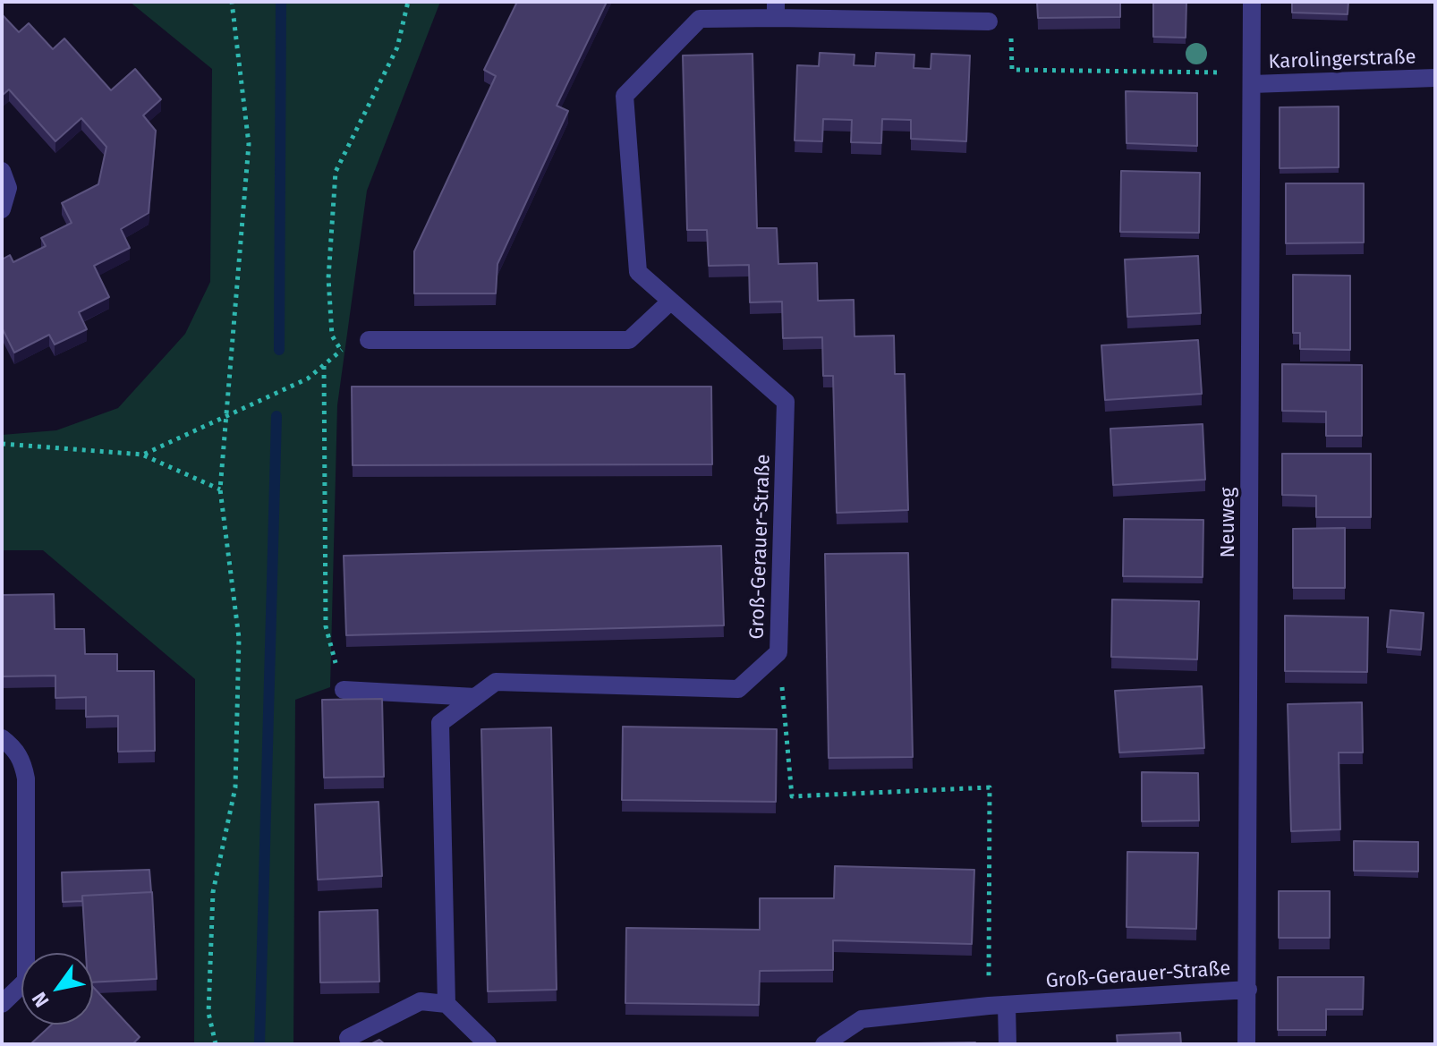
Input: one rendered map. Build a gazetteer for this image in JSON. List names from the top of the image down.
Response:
{
  "streets": {
    "street": ["Karolingerstraße", "Neuweg", "Groß-Gerauer-Straße"]
  },
  "crossings": [
    ["Karolingerstraße", "Neuweg"],
    ["Neuweg", "Groß-Gerauer-Straße"]
  ],
  "north": "bottom left"
}
